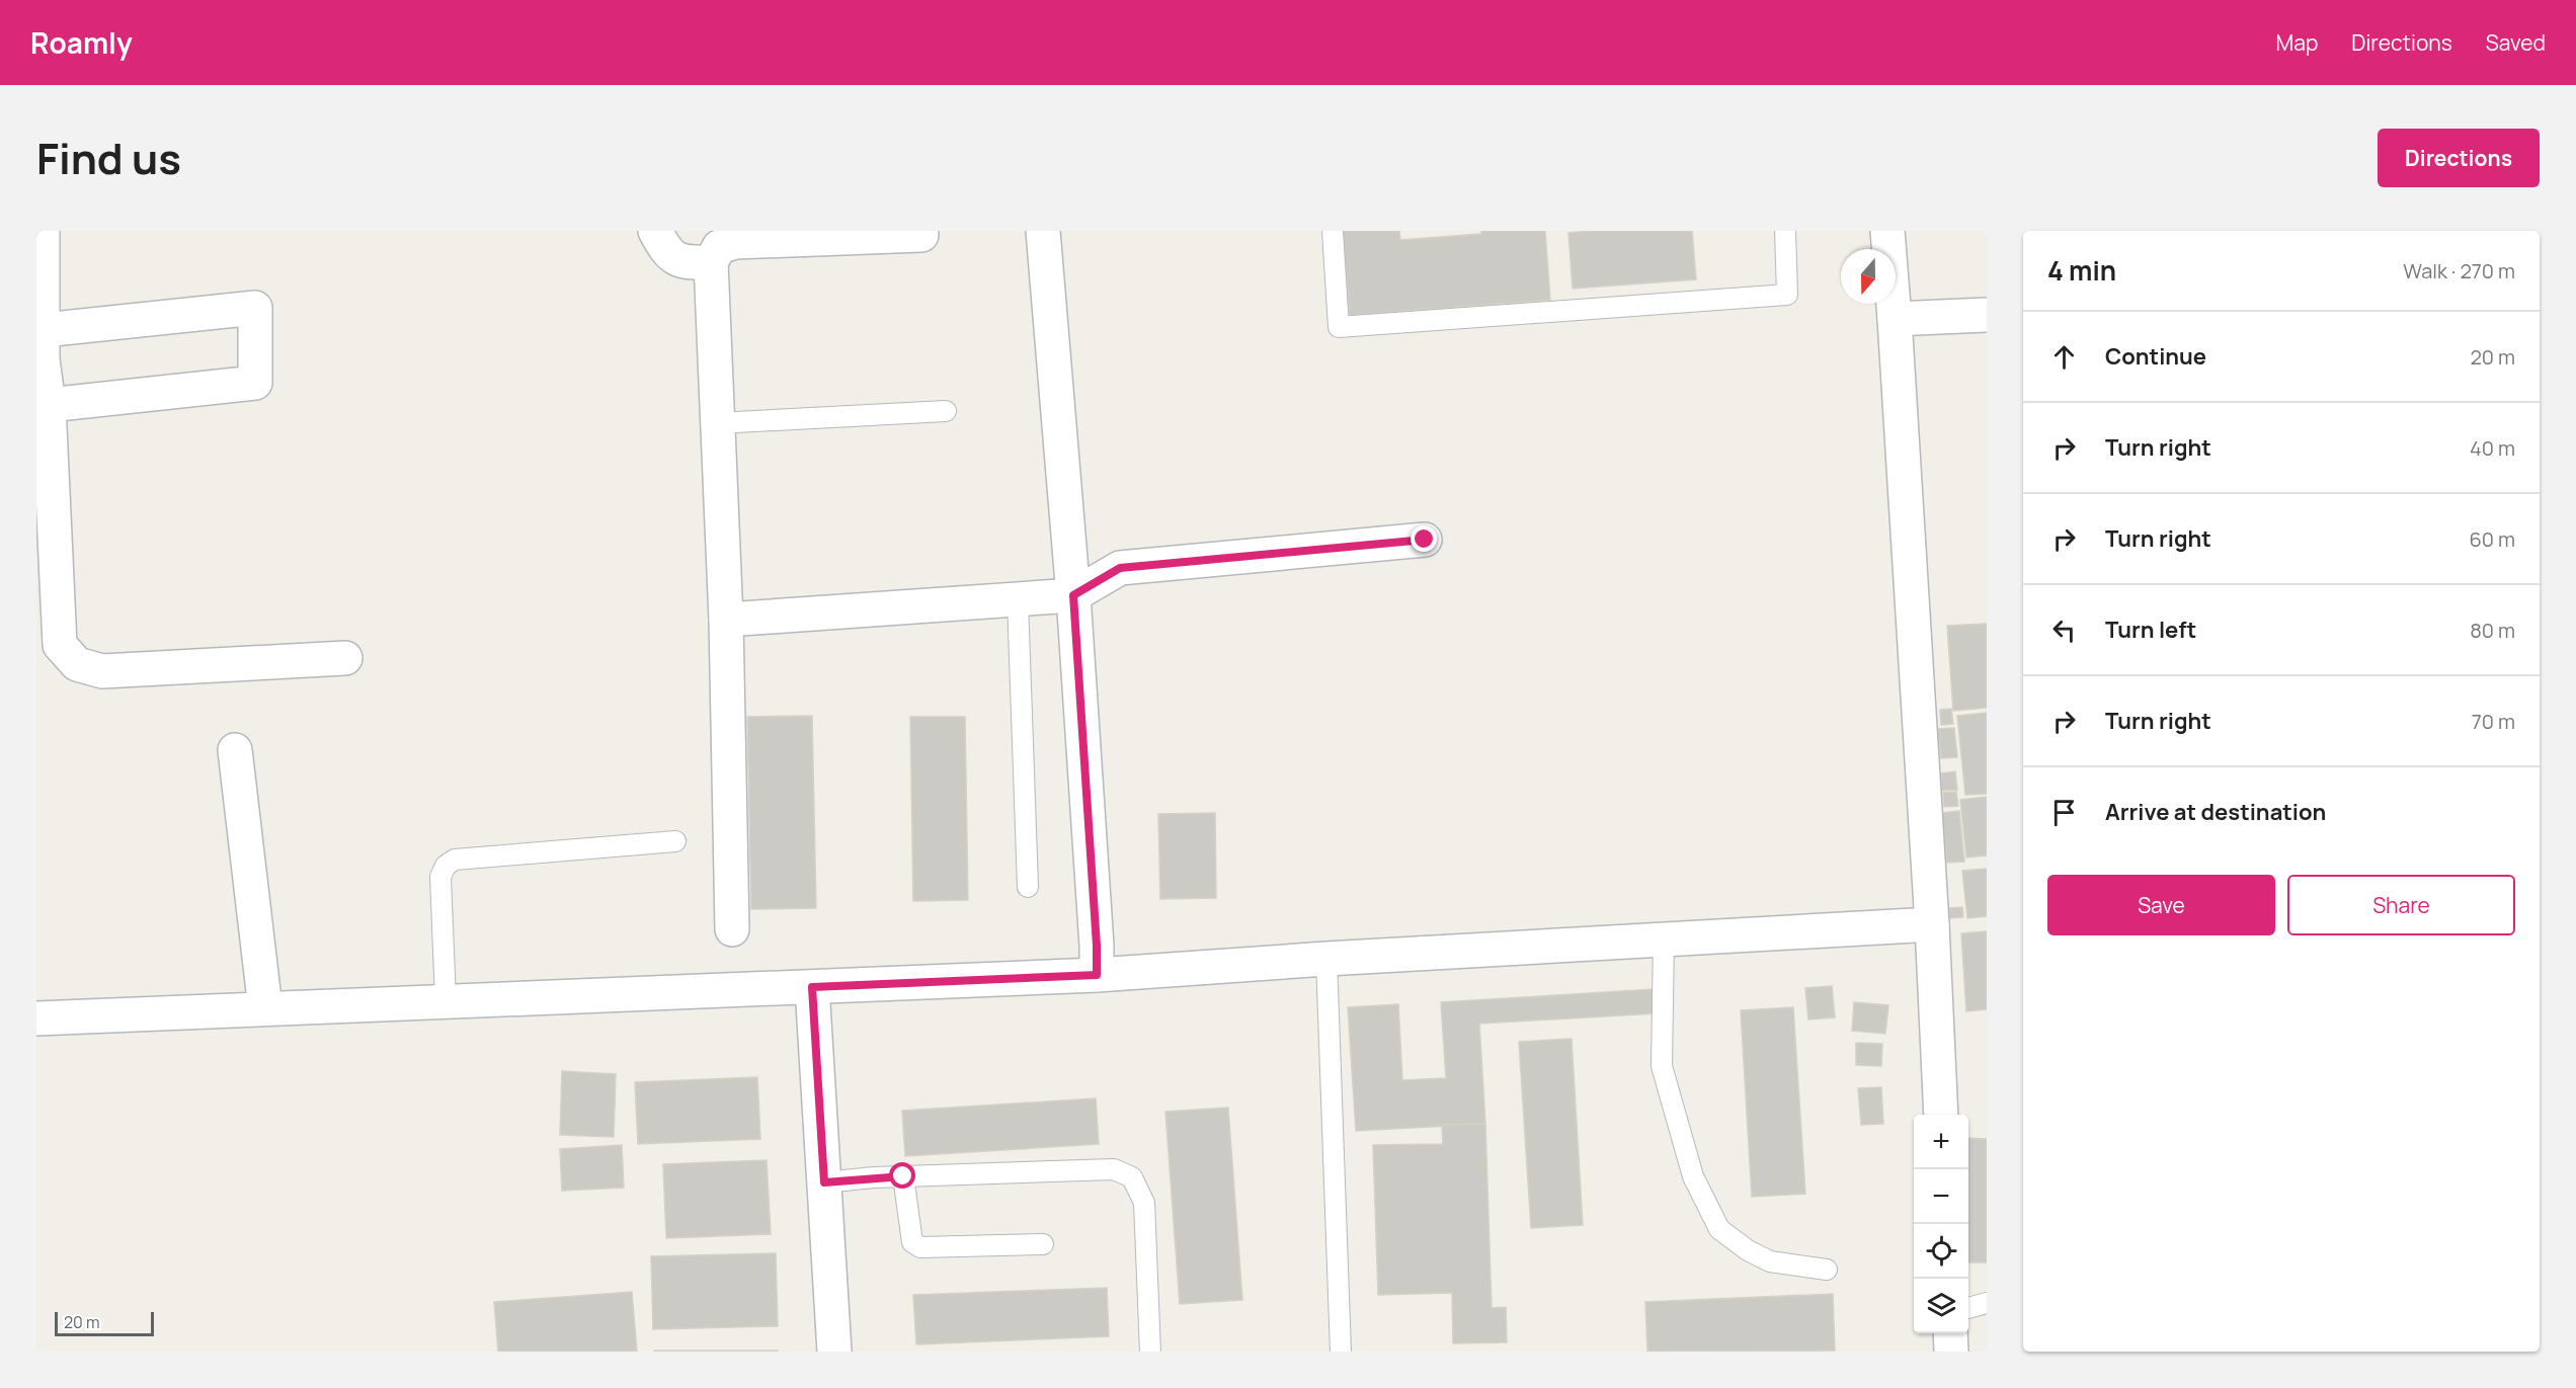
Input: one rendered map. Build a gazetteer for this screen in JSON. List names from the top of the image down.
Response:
{
  "scale_bar": "20 m",
  "north": "bottom",
  "page": {
    "header": "Roamly",
    "nav": ["Map", "Directions", "Saved"],
    "title": "Find us",
    "buttons": [
      "Directions",
      ["Save", "Share"]
    ],
    "heading": ["4 min", "Walk · 270 m"],
    "list": [
      ["Continue", "20 m"],
      ["Turn right", "40 m"],
      ["Turn right", "60 m"],
      ["Turn left", "80 m"],
      ["Turn right", "70 m"],
      "Arrive at destination"
    ],
    "map_buttons": ["+", "−"],
    "scale": "20 m"
  }
}
